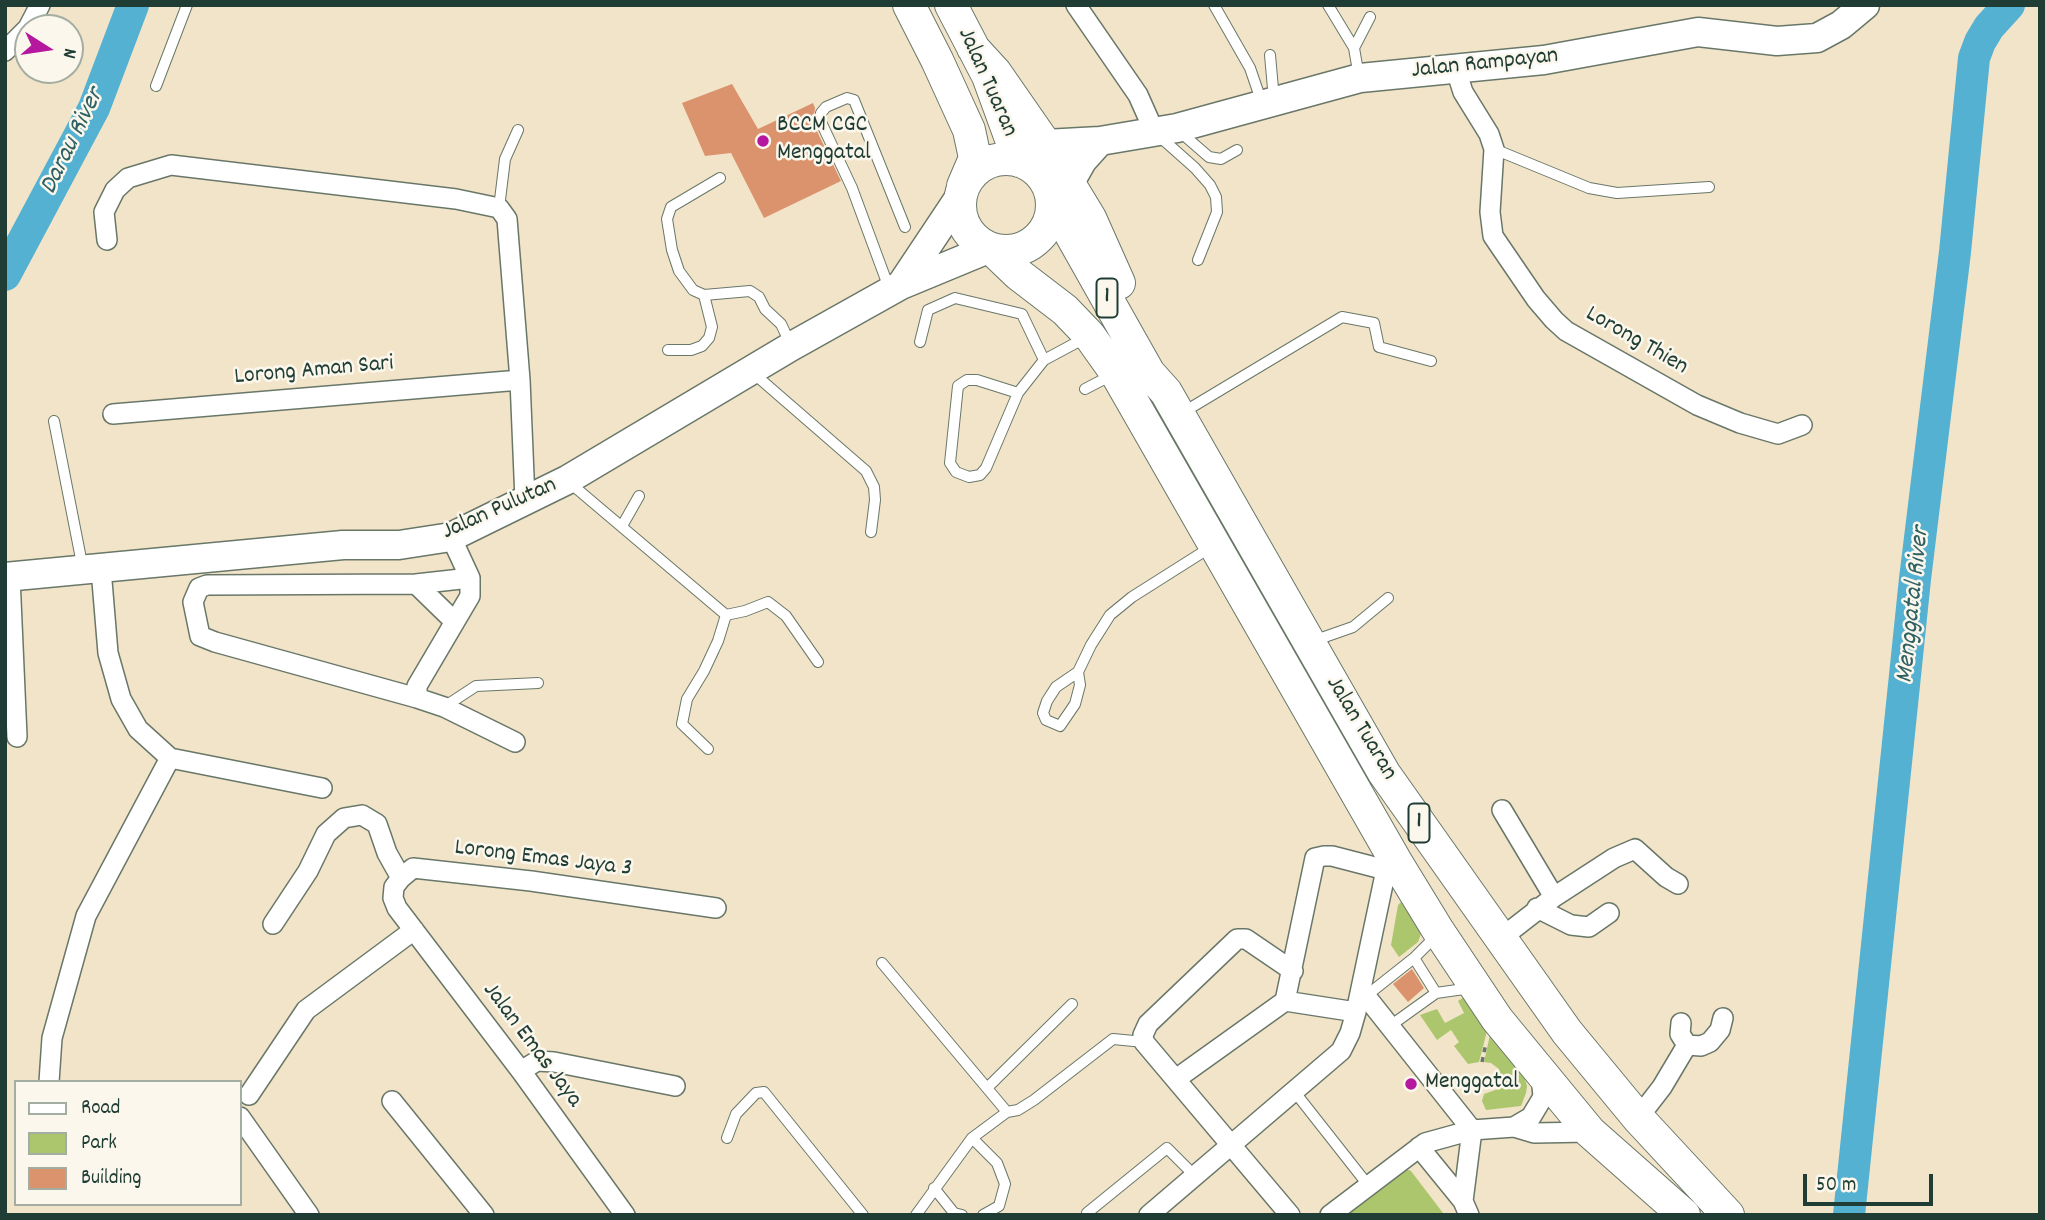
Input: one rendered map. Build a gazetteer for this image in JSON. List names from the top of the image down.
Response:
{
  "streets": {
    "main road": ["Jalan Tuaran", "1"],
    "street": [
      "Jalan Rampayan",
      "Lorong Thien",
      "Lorong Aman Sari",
      "Jalan Pulutan",
      "Lorong Emas Jaya 3",
      "Jalan Emas Jaya"
    ]
  },
  "crossings": [
    ["Jalan Rampayan", "Jalan Tuaran"],
    ["Jalan Rampayan", "1"],
    ["Jalan Rampayan", "Lorong Thien"],
    ["Jalan Rampayan", "Jalan Pulutan"],
    ["Jalan Tuaran", "1"],
    ["Jalan Tuaran", "Jalan Pulutan"],
    ["1", "Jalan Pulutan"],
    ["Lorong Emas Jaya 3", "Jalan Emas Jaya"]
  ],
  "water": ["Darau River", "Menggatal River"],
  "places": ["BCCM CGC Menggatal", "Menggatal"],
  "legend": ["Road", "Park", "Building"],
  "scale_bar": "50 m",
  "north": "right"
}
